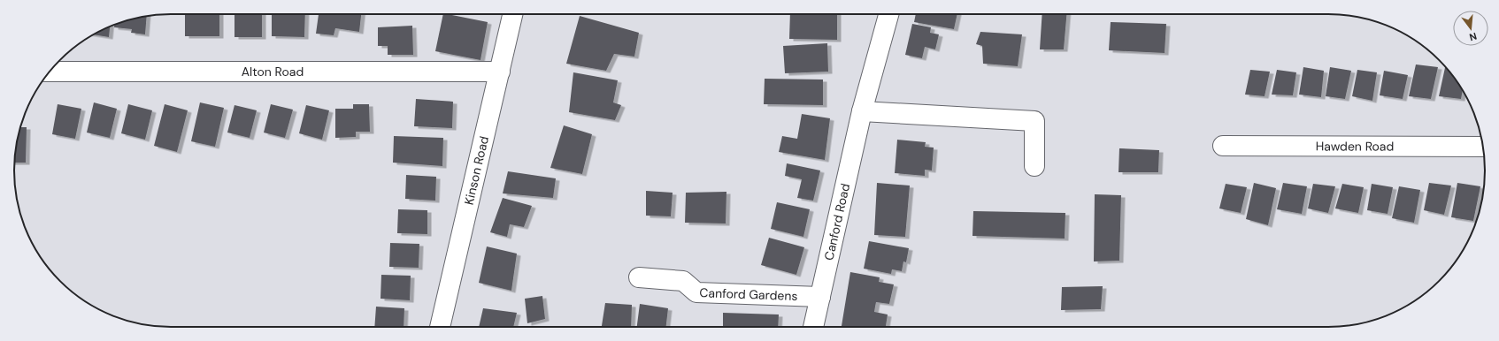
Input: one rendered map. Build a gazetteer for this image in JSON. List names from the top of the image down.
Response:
{
  "streets": {
    "street": [
      "Alton Road",
      "Hawden Road",
      "Kinson Road",
      "Canford Road",
      "Canford Gardens"
    ]
  },
  "crossings": [
    ["Alton Road", "Kinson Road"],
    ["Canford Road", "Canford Gardens"]
  ],
  "north": "bottom"
}
